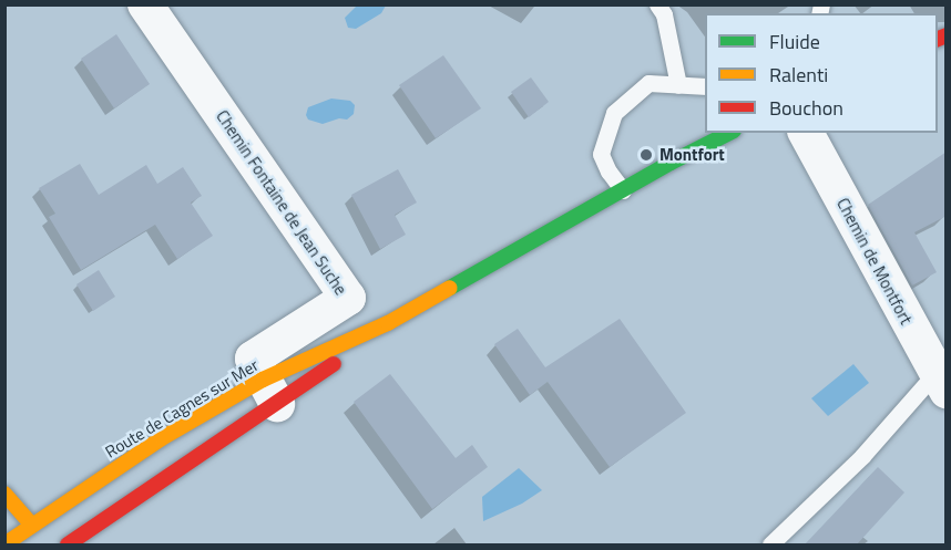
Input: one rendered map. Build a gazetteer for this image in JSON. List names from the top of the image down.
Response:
{
  "streets": {
    "main road": ["Route de Cagnes sur Mer"],
    "street": ["Chemin Fontaine de Jean Suche", "Chemin de Montfort"]
  },
  "crossings": [
    ["Chemin Fontaine de Jean Suche", "Route de Cagnes sur Mer"]
  ],
  "places": ["Montfort"],
  "legend": ["Fluide", "Ralenti", "Bouchon"]
}
